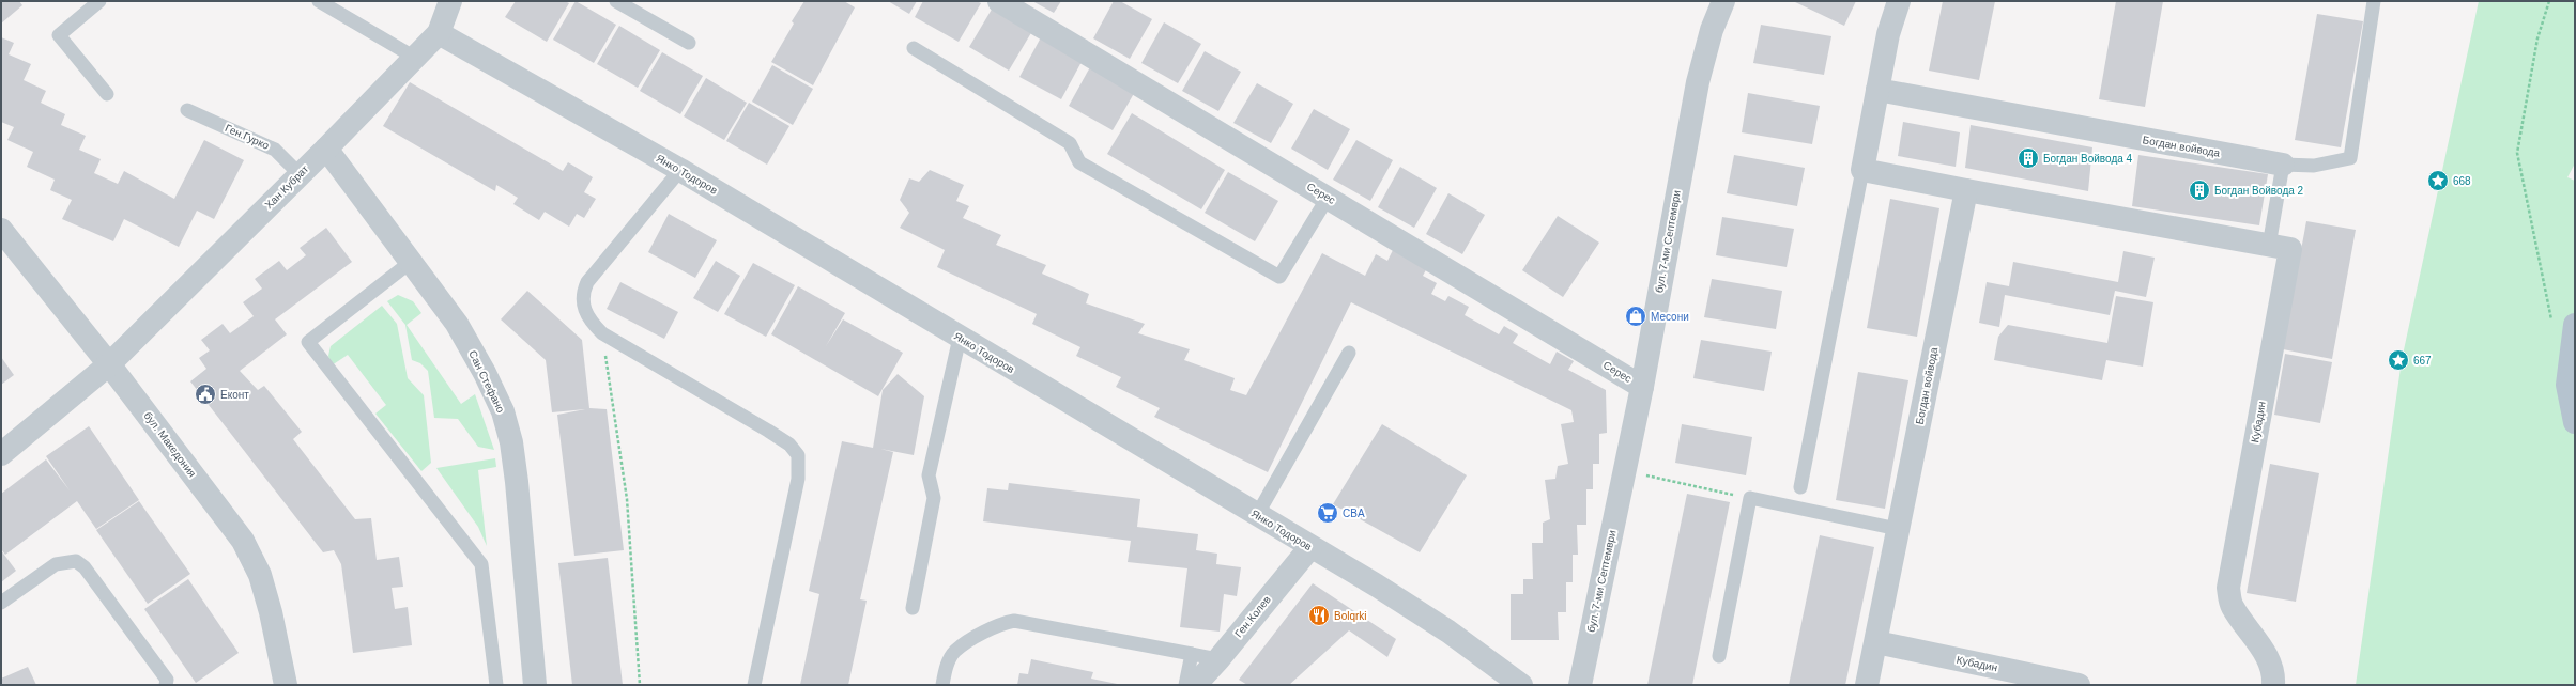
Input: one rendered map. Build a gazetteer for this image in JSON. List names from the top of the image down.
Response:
{
  "streets": {
    "street": [
      "Богдан войвода",
      "Янко Тодоров",
      "Хан Кубрат",
      "Серес",
      "бул. 7-ми Септември",
      "Сан Стефано",
      "Кубадин",
      "бул. Македония",
      "Ген.Колев"
    ],
    "lane": ["Ген.Гурко"]
  },
  "crossings": [
    ["Ген.Гурко", "Хан Кубрат"],
    ["Богдан войвода", "Кубадин"],
    ["Янко Тодоров", "Хан Кубрат"],
    ["Янко Тодоров", "Ген.Колев"],
    ["Хан Кубрат", "Сан Стефано"],
    ["Хан Кубрат", "бул. Македония"],
    ["Серес", "бул. 7-ми Септември"]
  ],
  "places": {
    "building": ["Богдан Войвода 4", "Богдан Войвода 2"],
    "place": ["668", "667"],
    "shop": ["Месони"],
    "public building": ["Еконт"],
    "supermarket": ["CBA"],
    "restaurant": ["Bolqrki"]
  }
}
